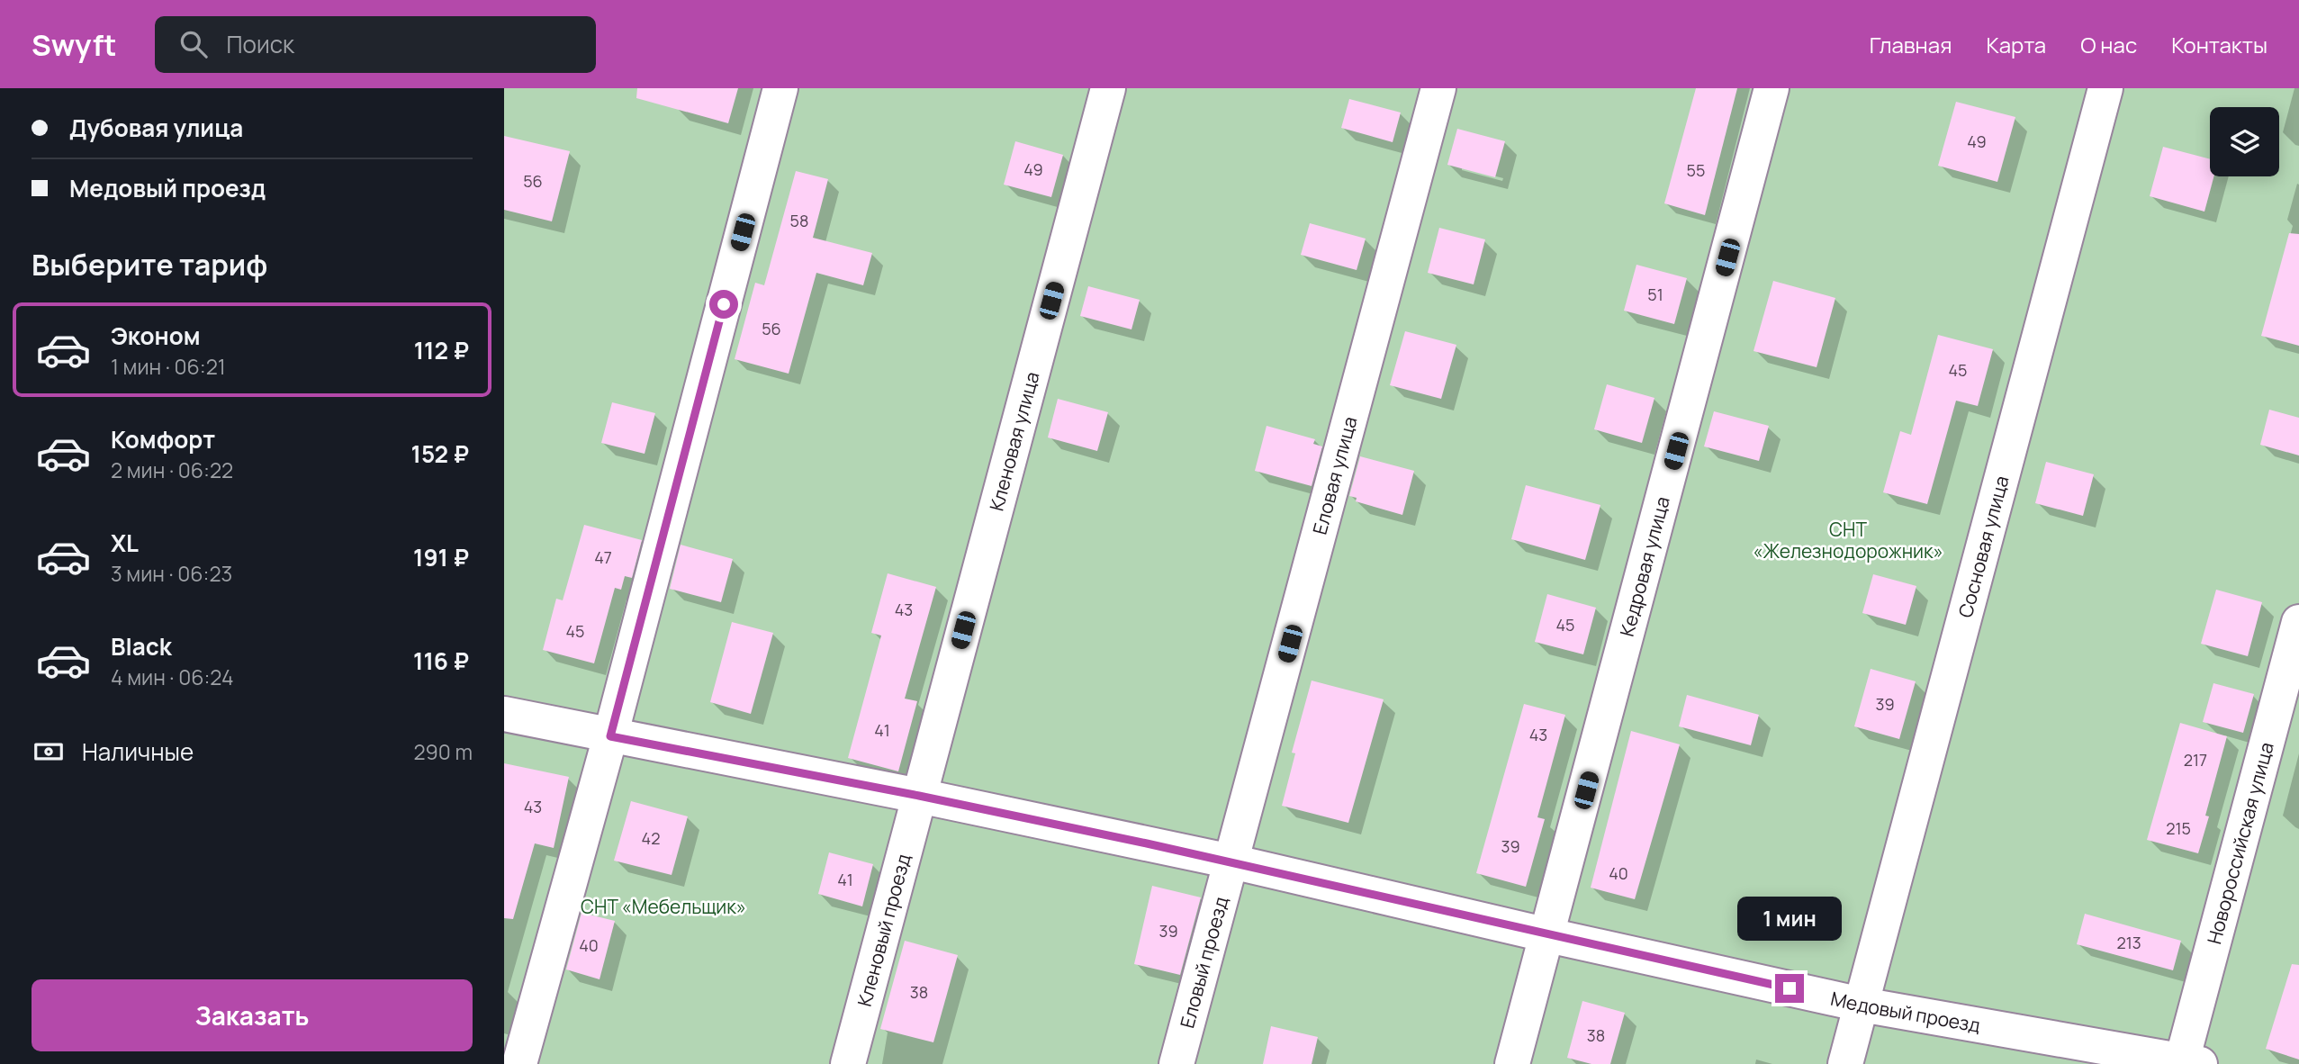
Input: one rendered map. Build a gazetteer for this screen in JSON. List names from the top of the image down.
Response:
{
  "streets": {
    "street": [
      "Кленовая улица",
      "Еловая улица",
      "Сосновая улица",
      "Кедровая улица",
      "Новороссийская улица",
      "Кленовый проезд",
      "Еловый проезд",
      "Медовый проезд"
    ]
  },
  "crossings": [
    ["Кленовая улица", "Кленовый проезд"],
    ["Кленовая улица", "Медовый проезд"],
    ["Еловая улица", "Еловый проезд"],
    ["Еловая улица", "Медовый проезд"],
    ["Сосновая улица", "Медовый проезд"],
    ["Кедровая улица", "Медовый проезд"],
    ["Новороссийская улица", "Медовый проезд"],
    ["Кленовый проезд", "Медовый проезд"],
    ["Еловый проезд", "Медовый проезд"]
  ],
  "parks": ["СНТ «Железнодорожник»", "СНТ «Мебельщик»"],
  "house_numbers": [
    "49",
    "49",
    "55",
    "56",
    "58",
    "51",
    "56",
    "45",
    "47",
    "43",
    "45",
    "45",
    "39",
    "41",
    "43",
    "217",
    "43",
    "215",
    "42",
    "39",
    "40",
    "41",
    "39",
    "213",
    "40",
    "38",
    "38"
  ],
  "page": {
    "header": "Swyft",
    "search": "Поиск",
    "nav": [
      "Главная",
      "Карта",
      "О нас",
      "Контакты"
    ],
    "banner": ["Дубовая улица", "Медовый проезд"],
    "heading": "Выберите тариф",
    "list": [
      {
        "name": "Эконом",
        "note": "1 мин · 06:21",
        "value": "112 ₽"
      },
      {
        "name": "Комфорт",
        "note": "2 мин · 06:22",
        "value": "152 ₽"
      },
      {
        "name": "XL",
        "note": "3 мин · 06:23",
        "value": "191 ₽"
      },
      {
        "name": "Black",
        "note": "4 мин · 06:24",
        "value": "116 ₽"
      }
    ],
    "pay": ["Наличные", "290 m"],
    "bubble": "1 мин",
    "buttons": "Заказать"
  }
}
